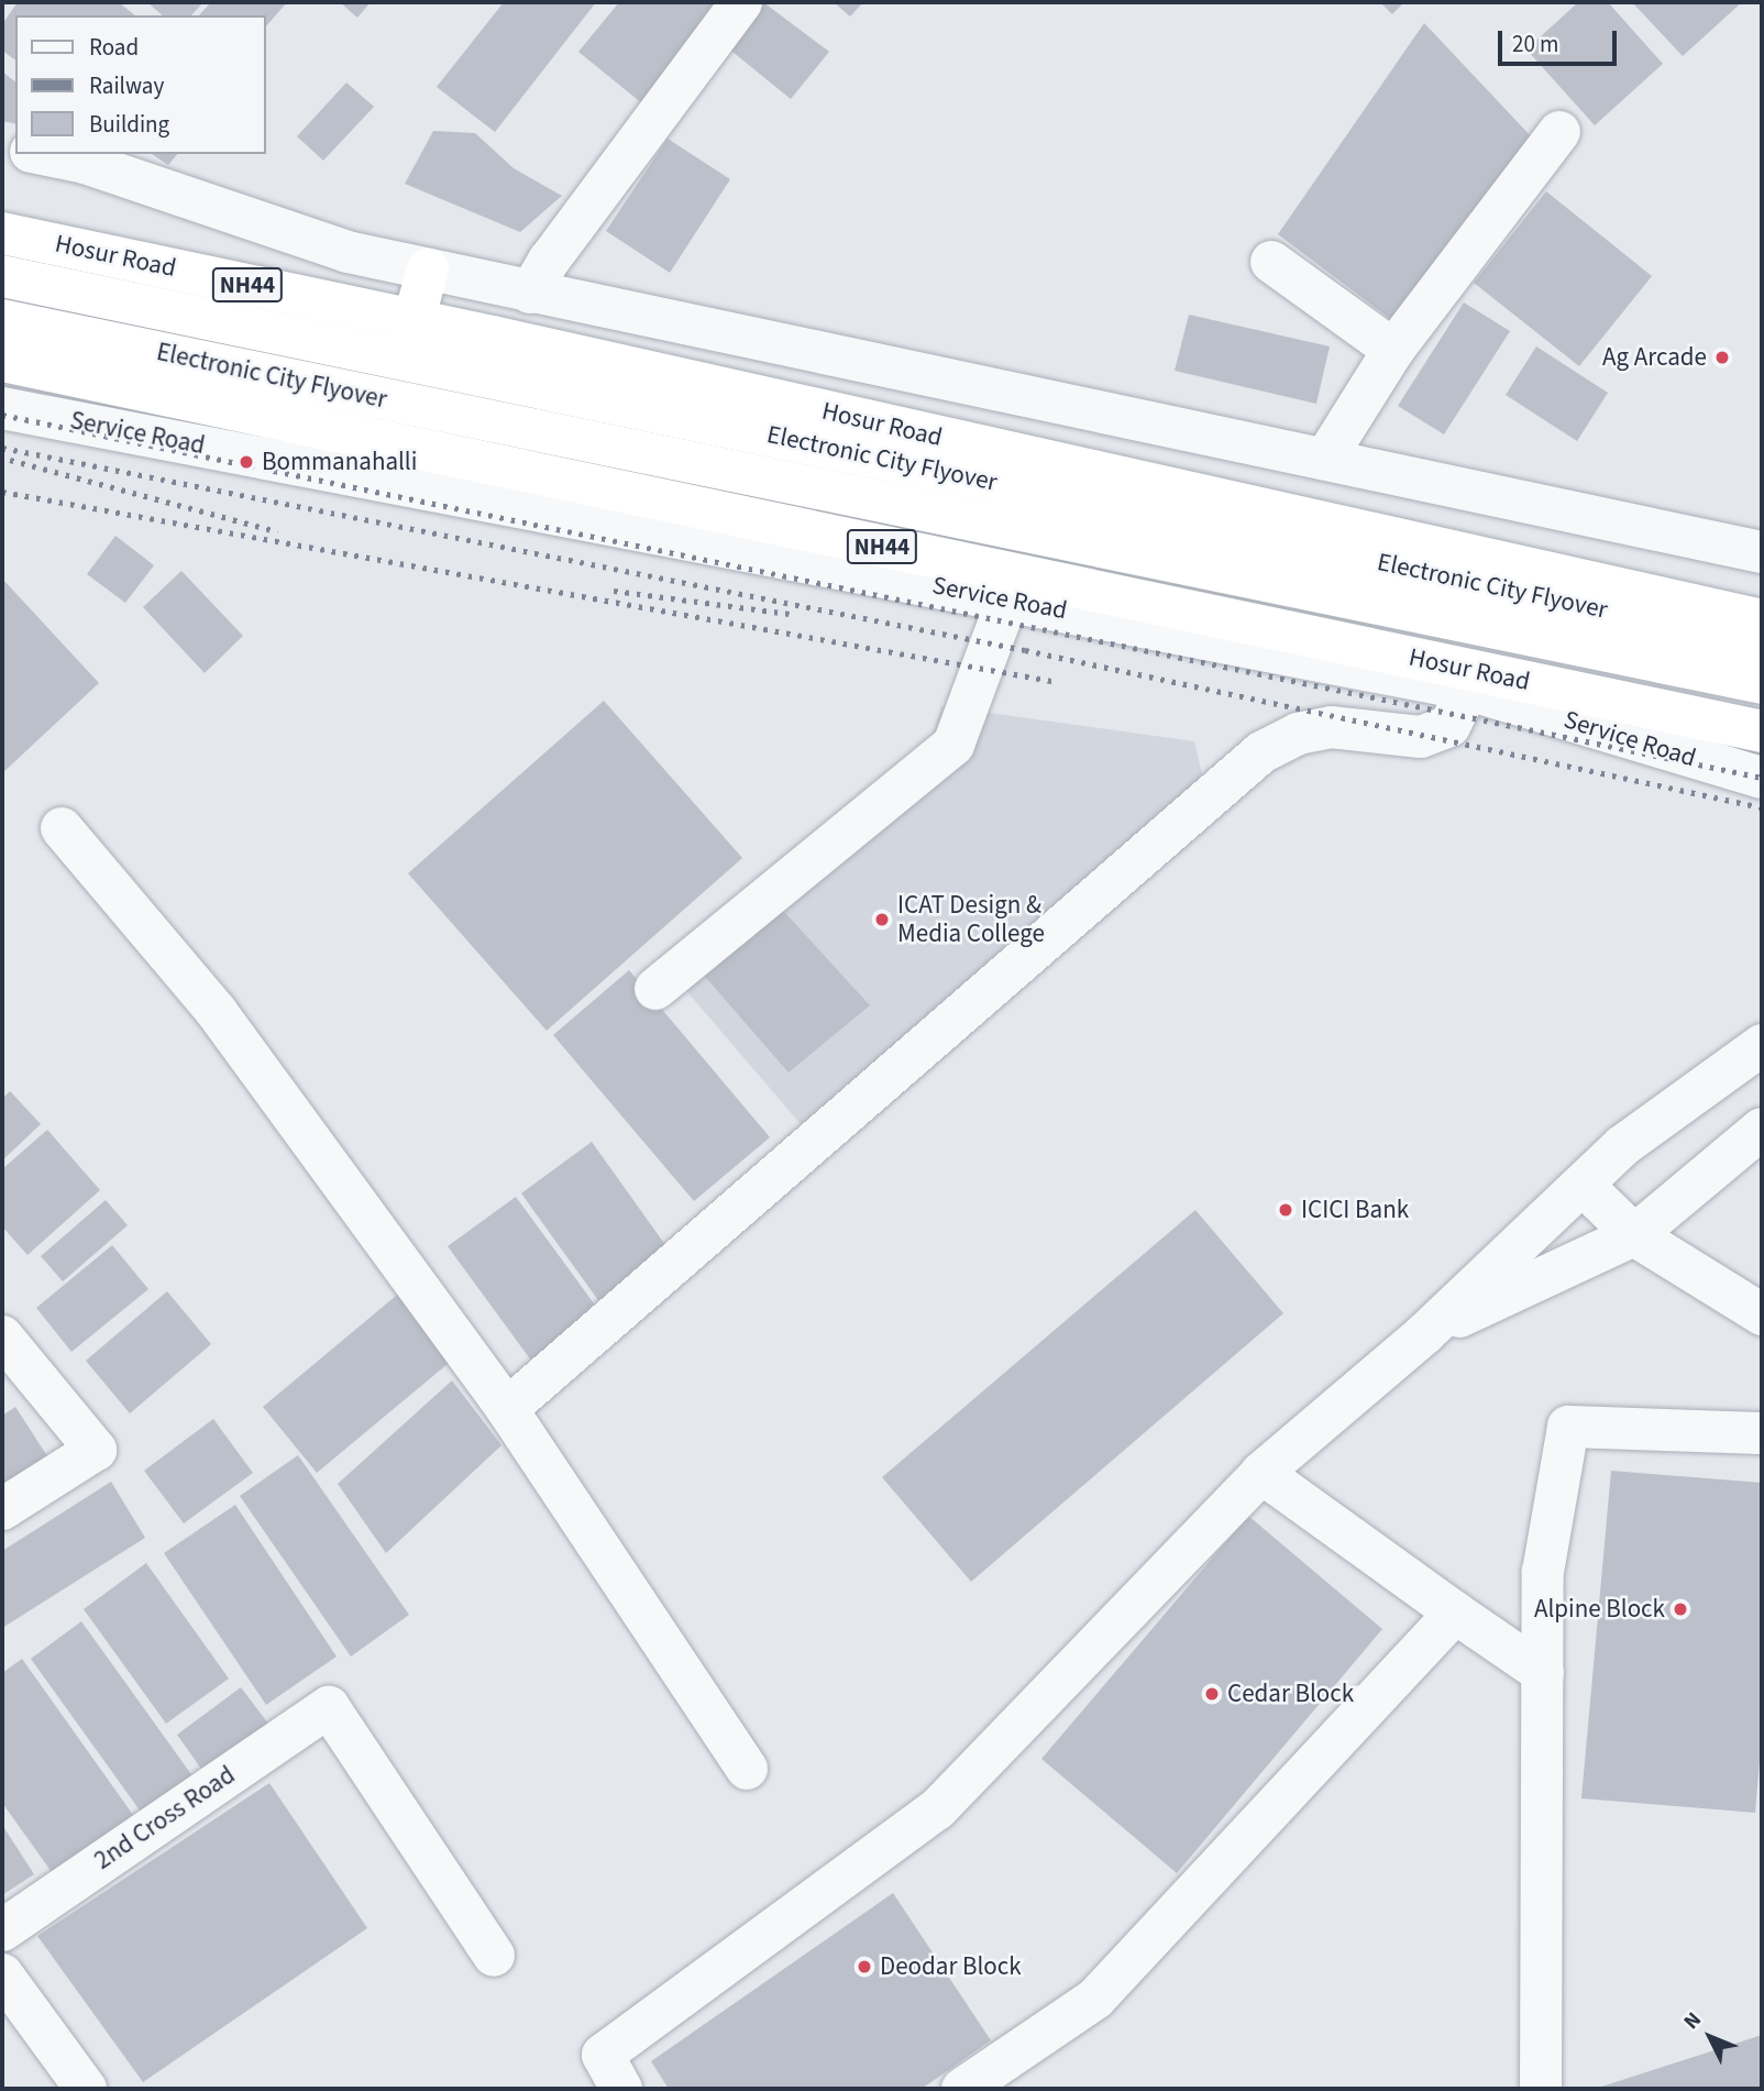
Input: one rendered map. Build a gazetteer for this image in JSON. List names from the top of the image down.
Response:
{
  "streets": {
    "highway": ["Hosur Road", "NH44", "Electronic City Flyover"],
    "street": ["Service Road", "2nd Cross Road"]
  },
  "places": [
    "Ag Arcade",
    "Bommanahalli",
    "ICAT Design & Media College",
    "ICICI Bank",
    "Alpine Block",
    "Cedar Block",
    "Deodar Block"
  ],
  "legend": ["Road", "Railway", "Building"],
  "scale_bar": "20 m",
  "north": "top left"
}
